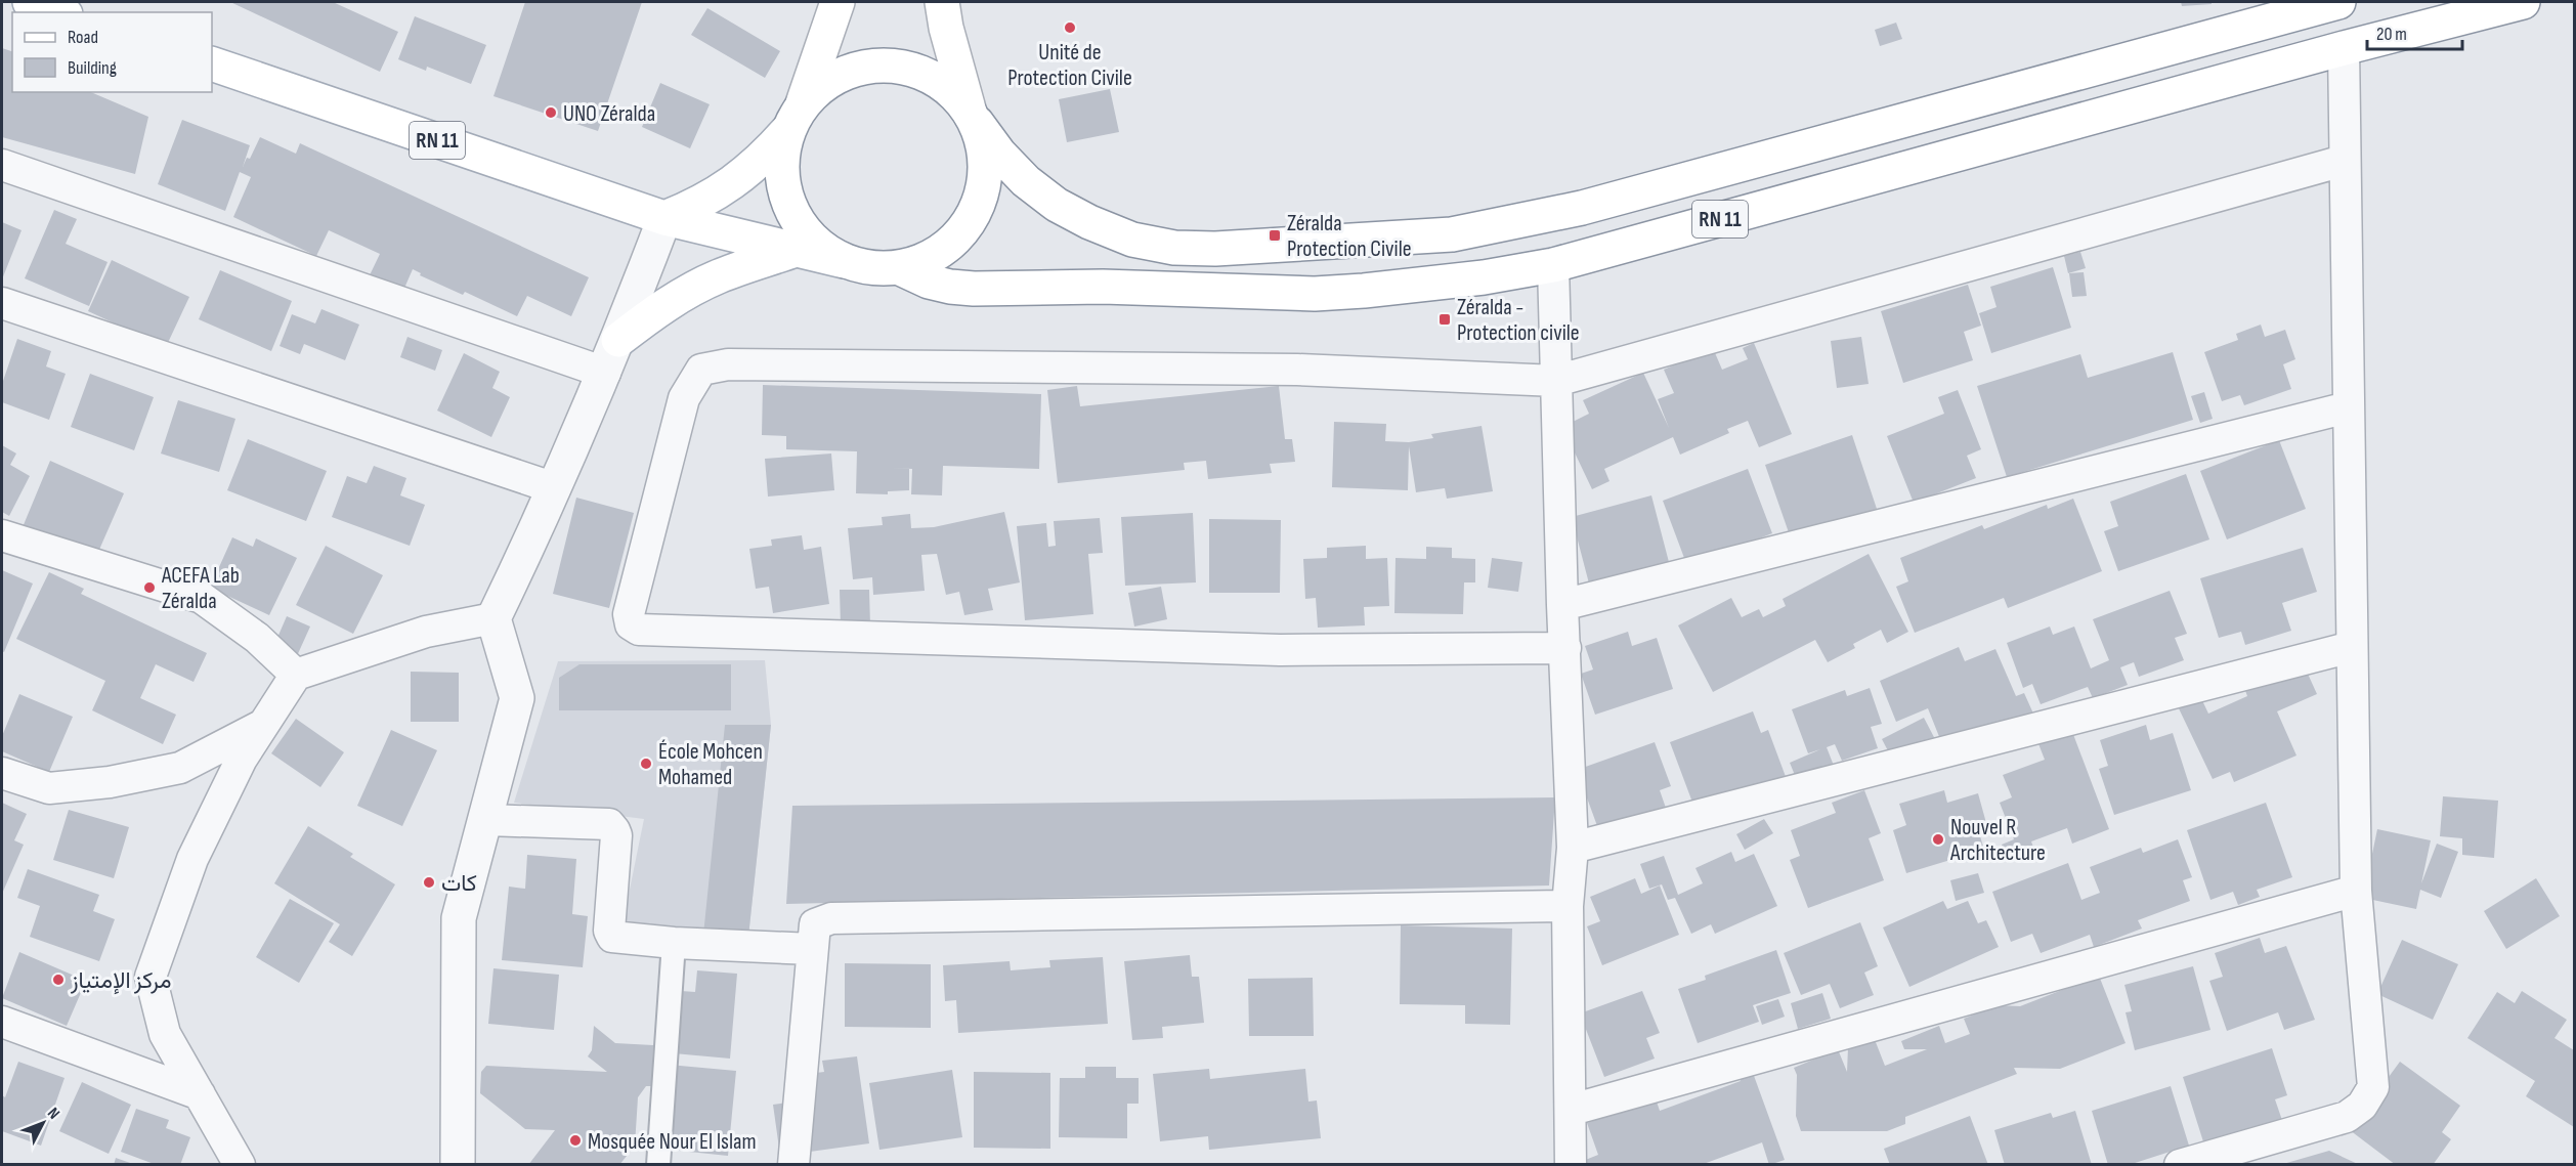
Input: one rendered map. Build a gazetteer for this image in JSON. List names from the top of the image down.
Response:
{
  "streets": {
    "main road": ["RN 11"]
  },
  "places": {
    "other": [
      "Unité de Protection Civile",
      "UNO Zéralda",
      "ACEFA Lab Zéralda",
      "École Mohcen Mohamed",
      "Nouvel R Architecture",
      "كات",
      "مركز الإمتياز",
      "Mosquée Nour El Islam"
    ],
    "transit": ["Zéralda Protection Civile", "Zéralda - Protection civile"]
  },
  "legend": ["Road", "Building"],
  "scale_bar": "20 m",
  "north": "top right"
}
